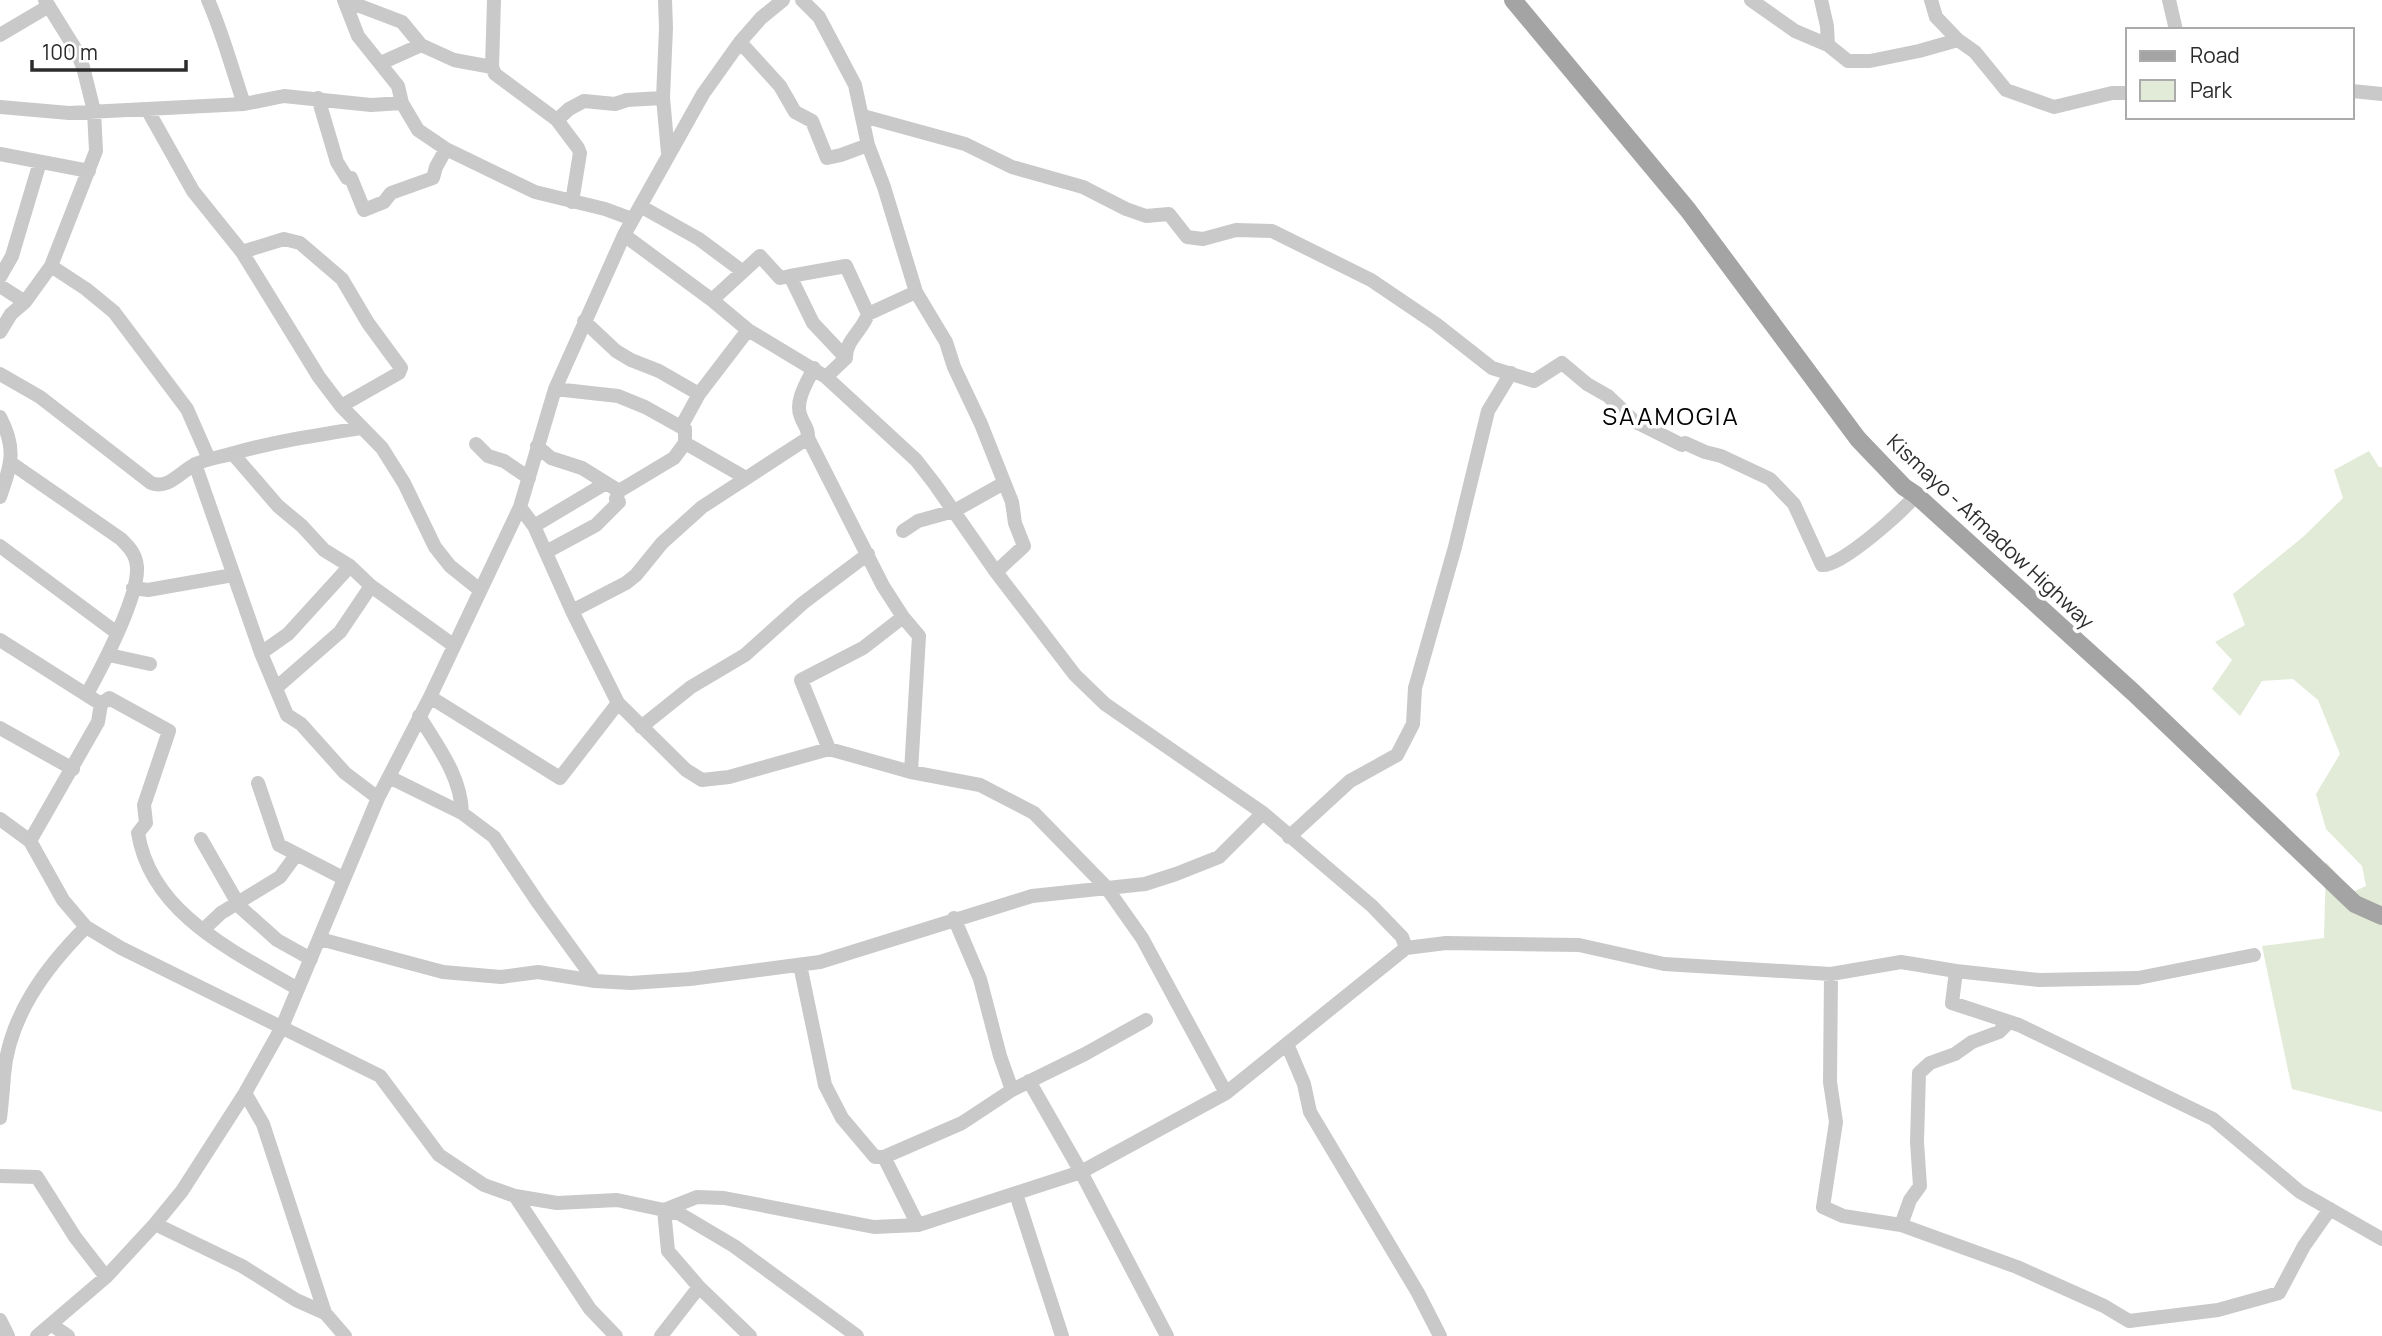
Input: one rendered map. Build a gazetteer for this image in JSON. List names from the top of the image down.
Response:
{
  "streets": {
    "main road": ["Kismayo - Afmadow Highway"]
  },
  "districts": ["SAAMOGIA"],
  "legend": ["Road", "Park"],
  "scale_bar": "100 m"
}
